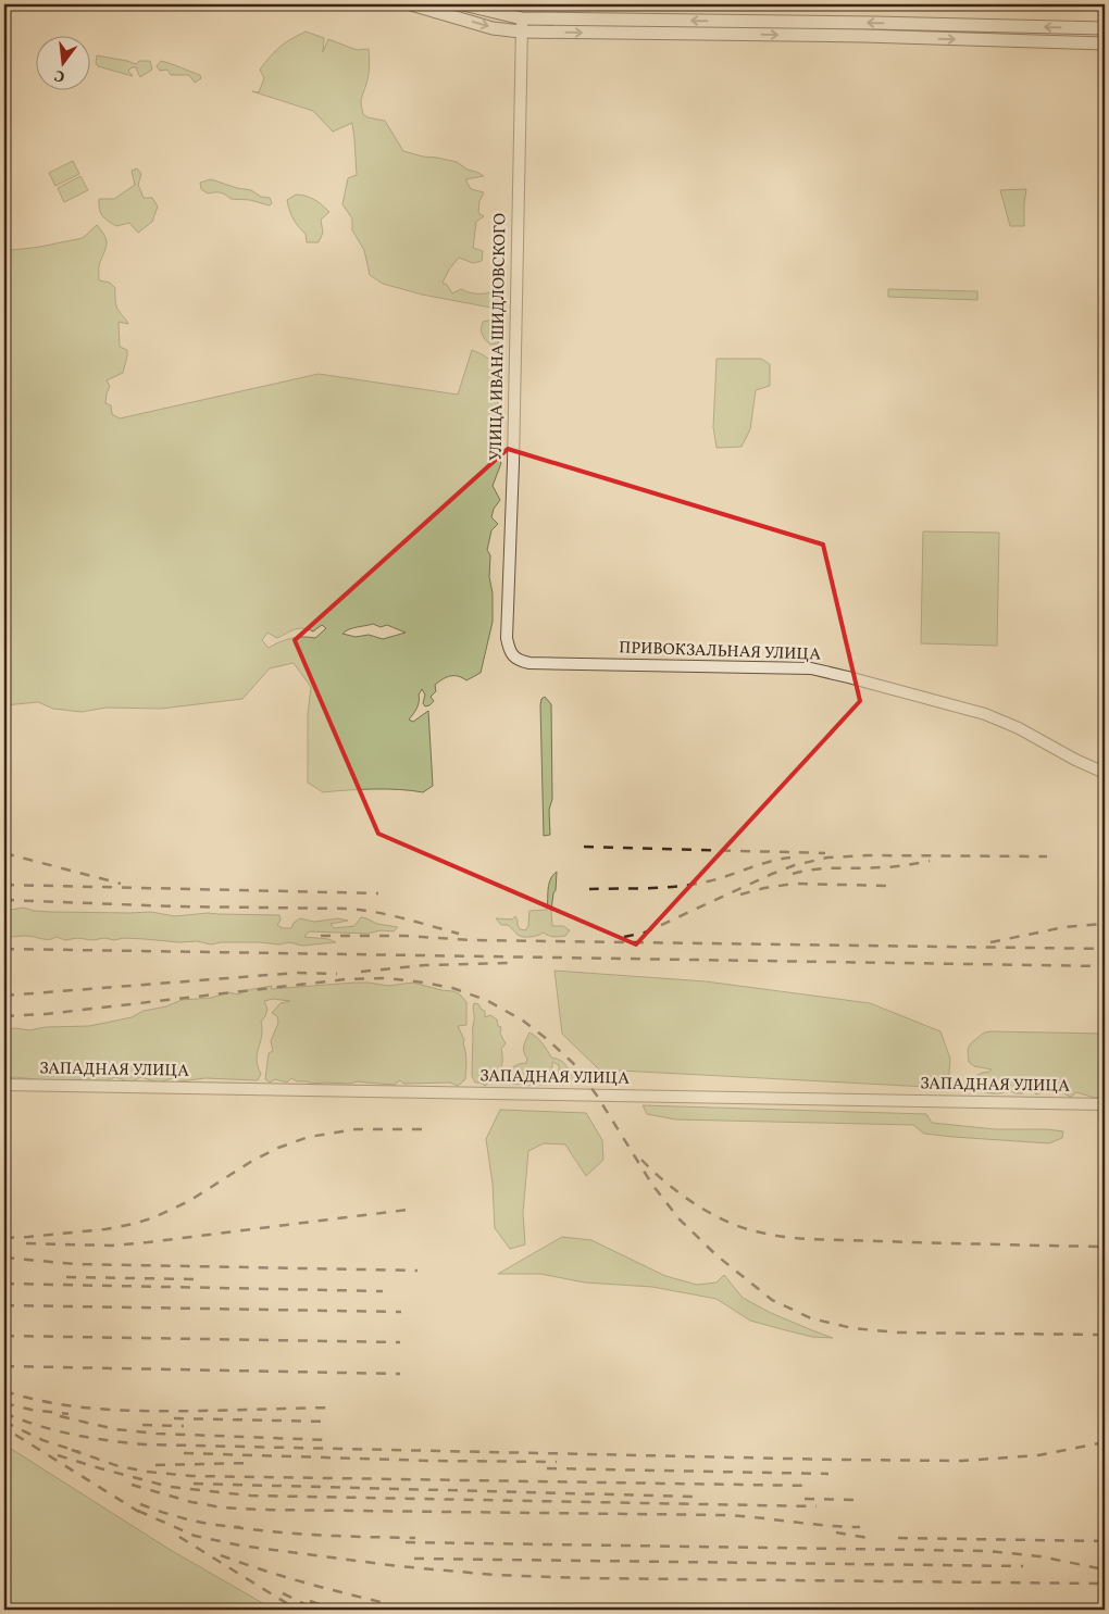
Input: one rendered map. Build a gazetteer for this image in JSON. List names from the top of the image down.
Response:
{
  "streets": {
    "street": ["УЛИЦА ИВАНА ШИДЛОВСКОГО", "ПРИВОКЗАЛЬНАЯ УЛИЦА", "ЗАПАДНАЯ УЛИЦА"]
  },
  "crossings": [
    ["УЛИЦА ИВАНА ШИДЛОВСКОГО", "ПРИВОКЗАЛЬНАЯ УЛИЦА"]
  ],
  "north": "bottom"
}
